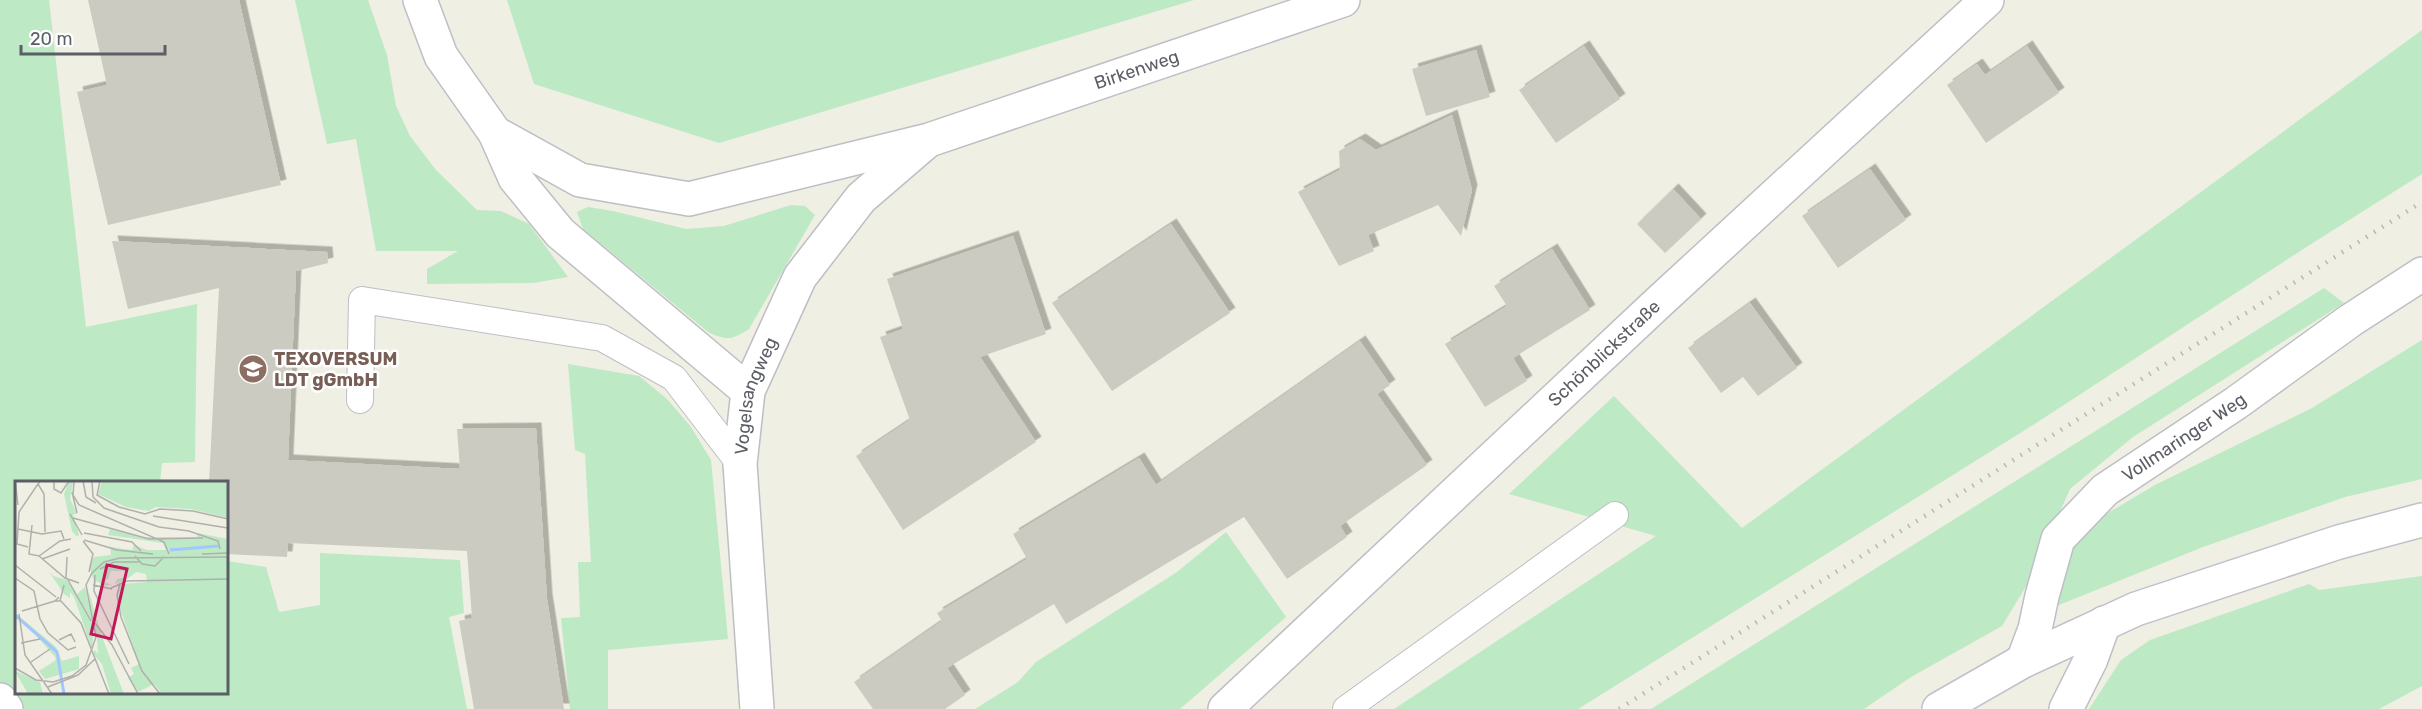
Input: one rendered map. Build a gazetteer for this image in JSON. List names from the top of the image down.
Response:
{
  "streets": {
    "street": [
      "Birkenweg",
      "Schönblickstraße",
      "Vogelsangweg",
      "Vollmaringer Weg"
    ]
  },
  "crossings": [
    ["Birkenweg", "Vogelsangweg"]
  ],
  "places": {
    "school or university": ["TEXOVERSUM LDT gGmbH"]
  },
  "scale_bar": "20 m"
}
